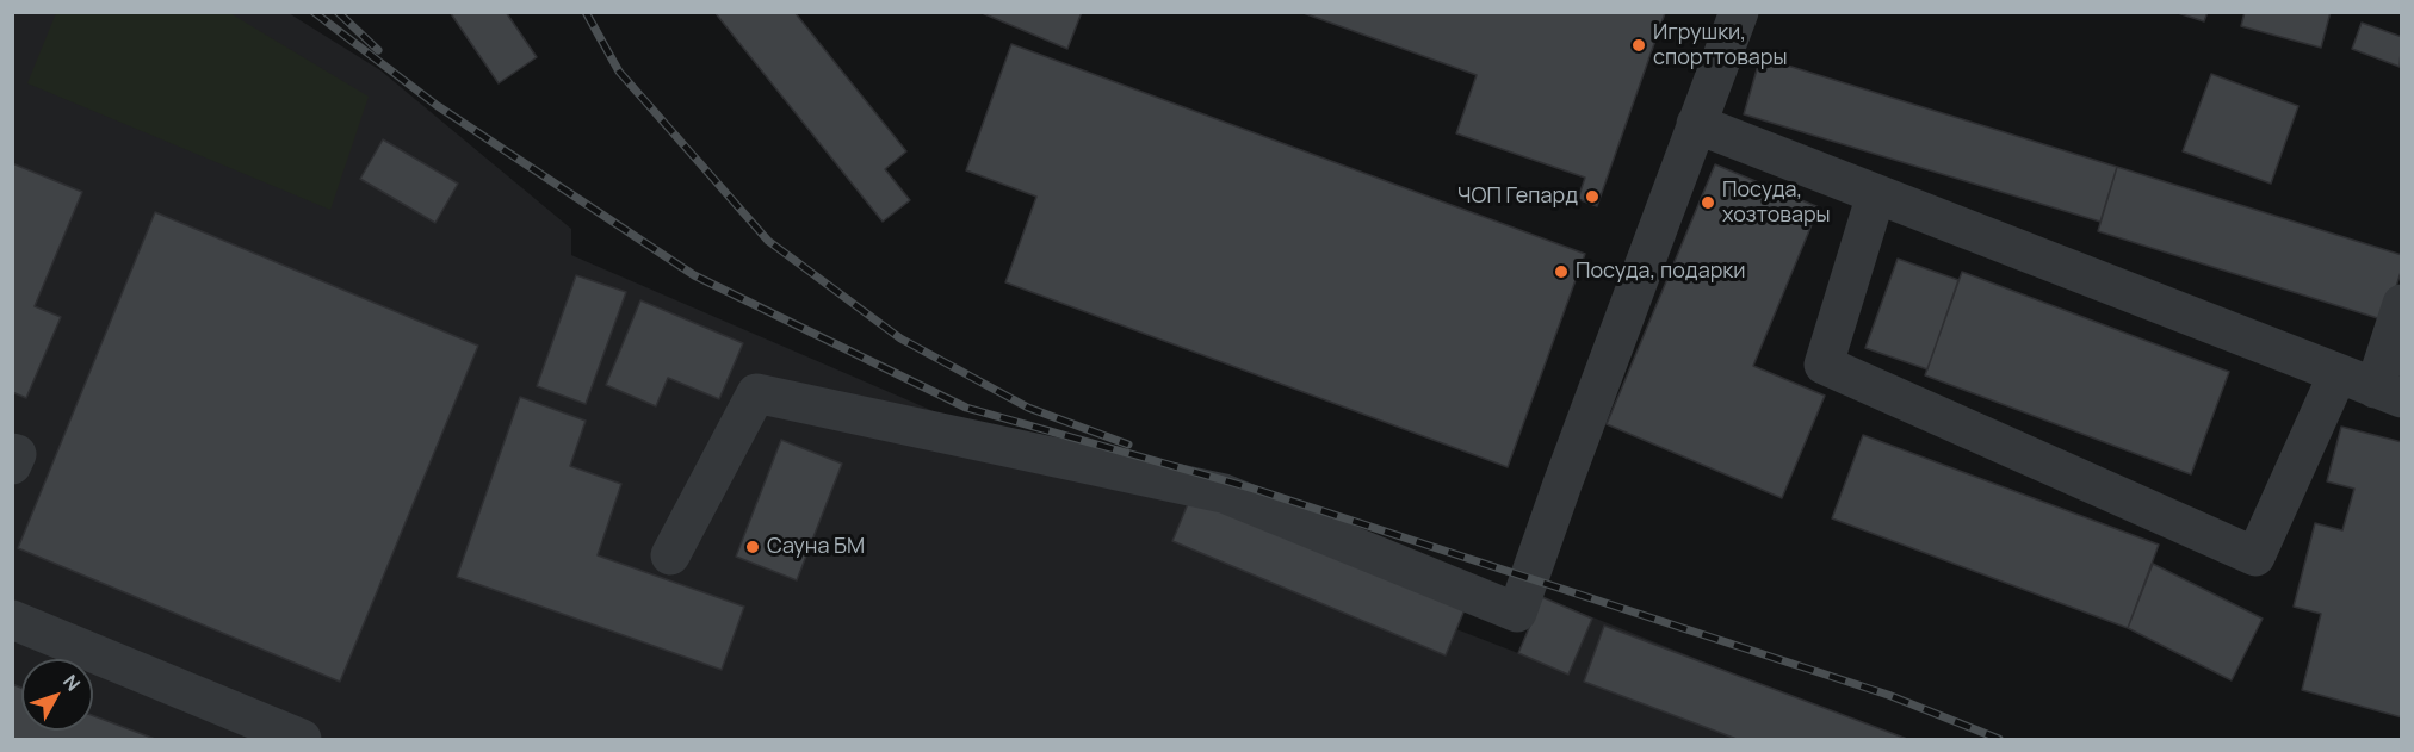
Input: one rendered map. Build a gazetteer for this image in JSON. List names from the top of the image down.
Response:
{
  "places": [
    "Игрушки, спорттовары",
    "ЧОП Гепард",
    "Посуда, хозтовары",
    "Посуда, подарки",
    "Сауна БМ"
  ],
  "north": "top right"
}
